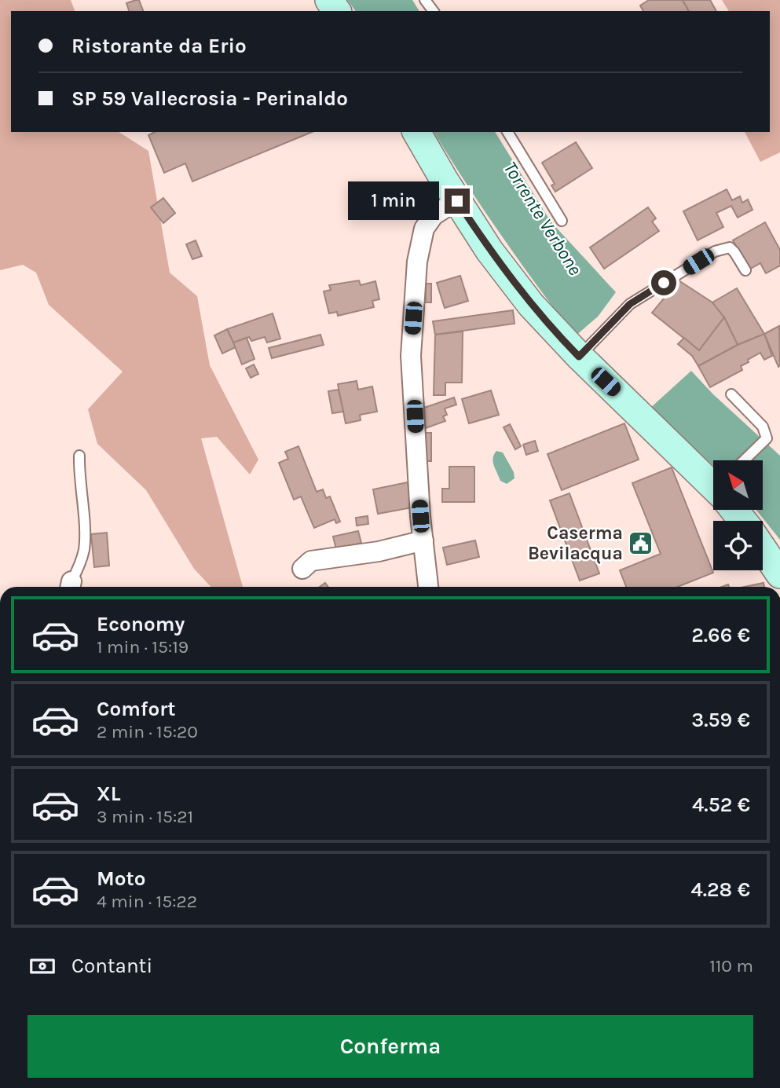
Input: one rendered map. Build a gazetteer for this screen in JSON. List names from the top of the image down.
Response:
{
  "water": ["Torrente Verbone"],
  "places": {
    "public building": ["Caserma Bevilacqua"]
  },
  "north": "top left",
  "page": {
    "banner": ["Ristorante da Erio", "SP 59 Vallecrosia - Perinaldo"],
    "bubble": "1 min",
    "list": [
      {
        "name": "Economy",
        "note": "1 min · 15:19",
        "value": "2.66 €"
      },
      {
        "name": "Comfort",
        "note": "2 min · 15:20",
        "value": "3.59 €"
      },
      {
        "name": "XL",
        "note": "3 min · 15:21",
        "value": "4.52 €"
      },
      {
        "name": "Moto",
        "note": "4 min · 15:22",
        "value": "4.28 €"
      }
    ],
    "pay": ["Contanti", "110 m"],
    "buttons": "Conferma"
  }
}
